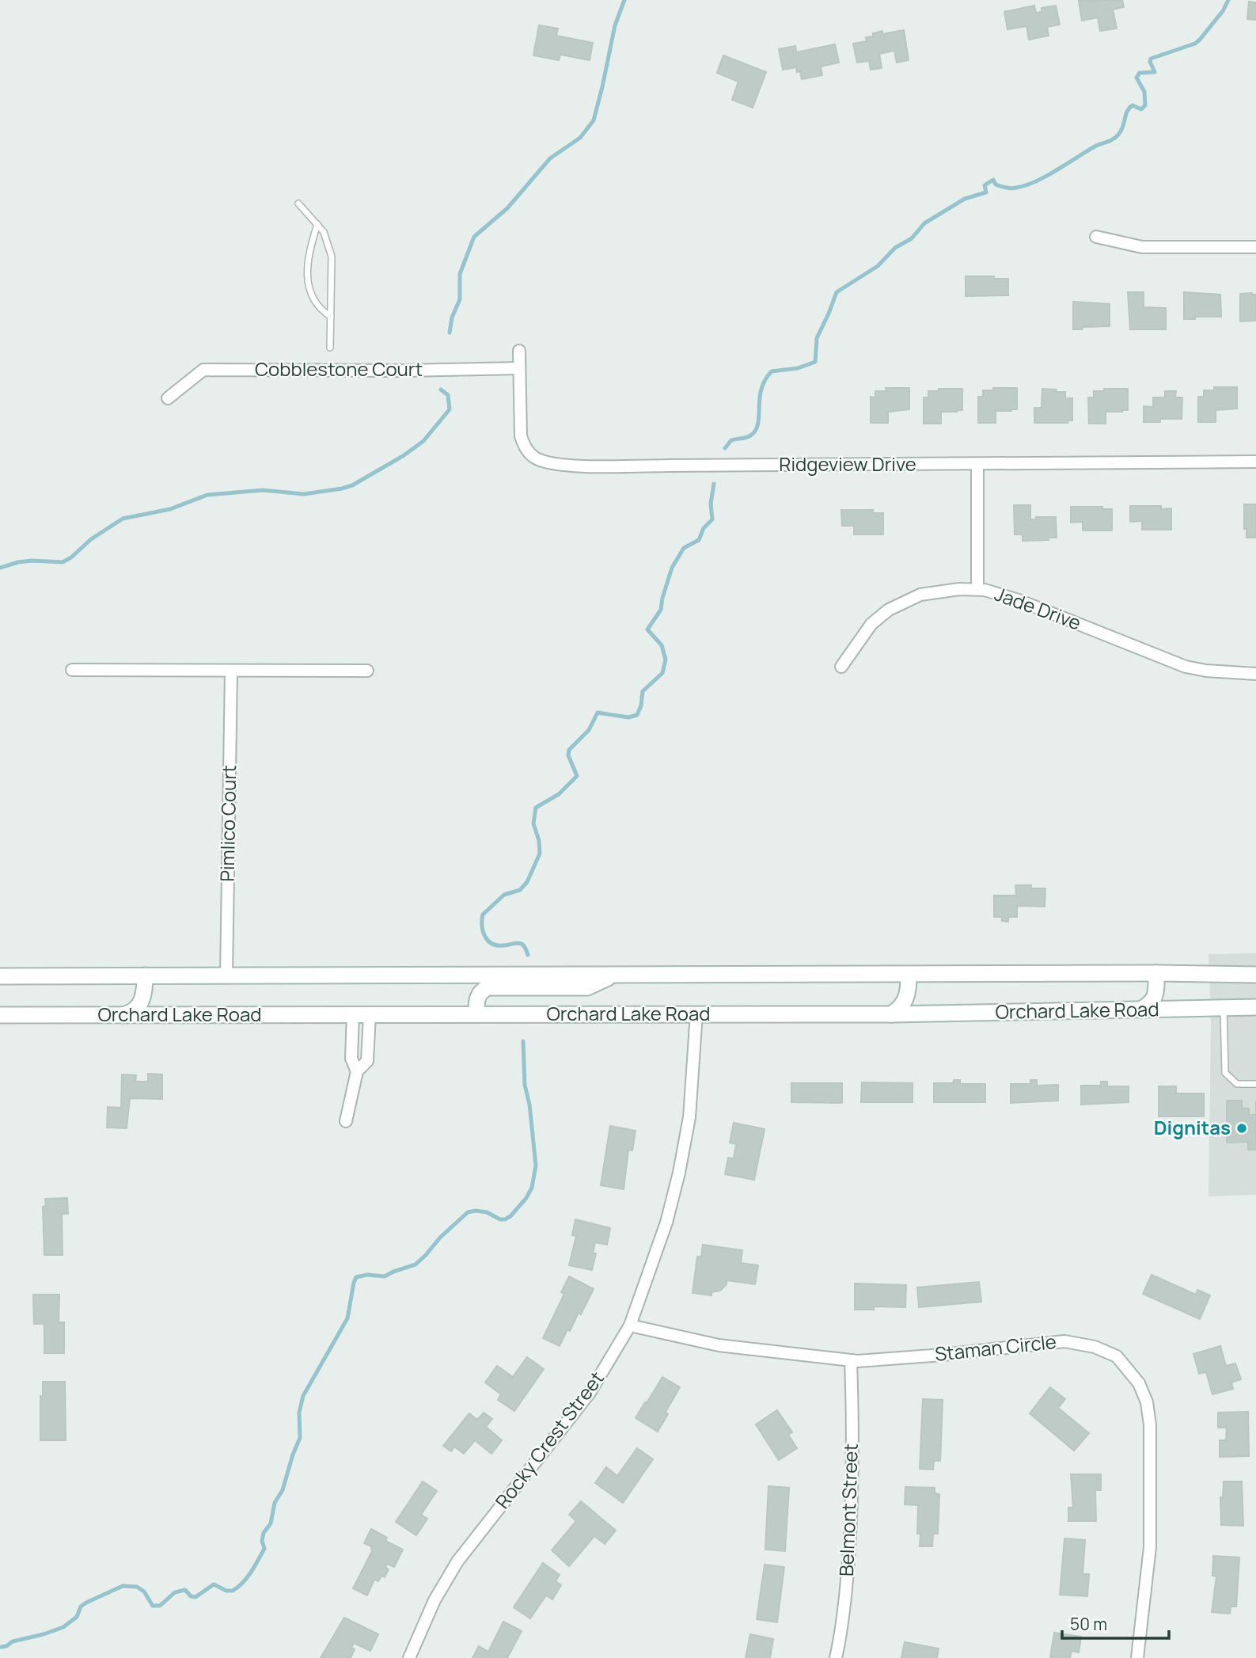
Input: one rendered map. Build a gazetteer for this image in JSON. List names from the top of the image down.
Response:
{
  "streets": {
    "main road": ["Orchard Lake Road"],
    "street": [
      "Cobblestone Court",
      "Ridgeview Drive",
      "Jade Drive",
      "Pimlico Court",
      "Staman Circle",
      "Rocky Crest Street",
      "Belmont Street"
    ]
  },
  "crossings": [
    ["Cobblestone Court", "Ridgeview Drive"],
    ["Pimlico Court", "Orchard Lake Road"],
    ["Orchard Lake Road", "Rocky Crest Street"],
    ["Staman Circle", "Rocky Crest Street"],
    ["Staman Circle", "Belmont Street"]
  ],
  "places": ["Dignitas"],
  "scale_bar": "50 m"
}
